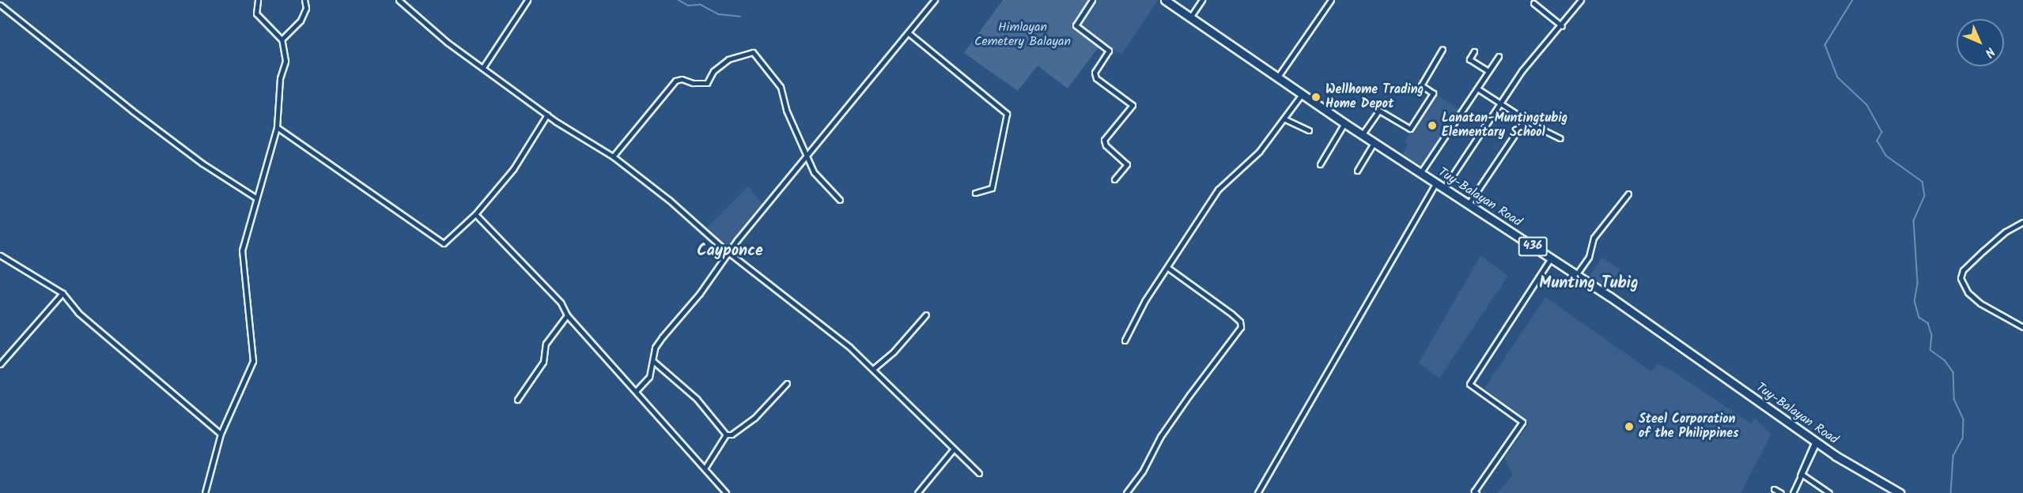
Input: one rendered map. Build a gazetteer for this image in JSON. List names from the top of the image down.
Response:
{
  "streets": {
    "main road": ["Tuy-Balayan Road", "436"]
  },
  "districts": ["Cayponce", "Munting Tubig"],
  "parks": ["Himlayan Cemetery Balayan"],
  "places": ["Wellhome Trading Home Depot", "Lanatan-Muntingtubig Elementary School", "Steel Corporation of the Philippines"],
  "north": "bottom right"
}
